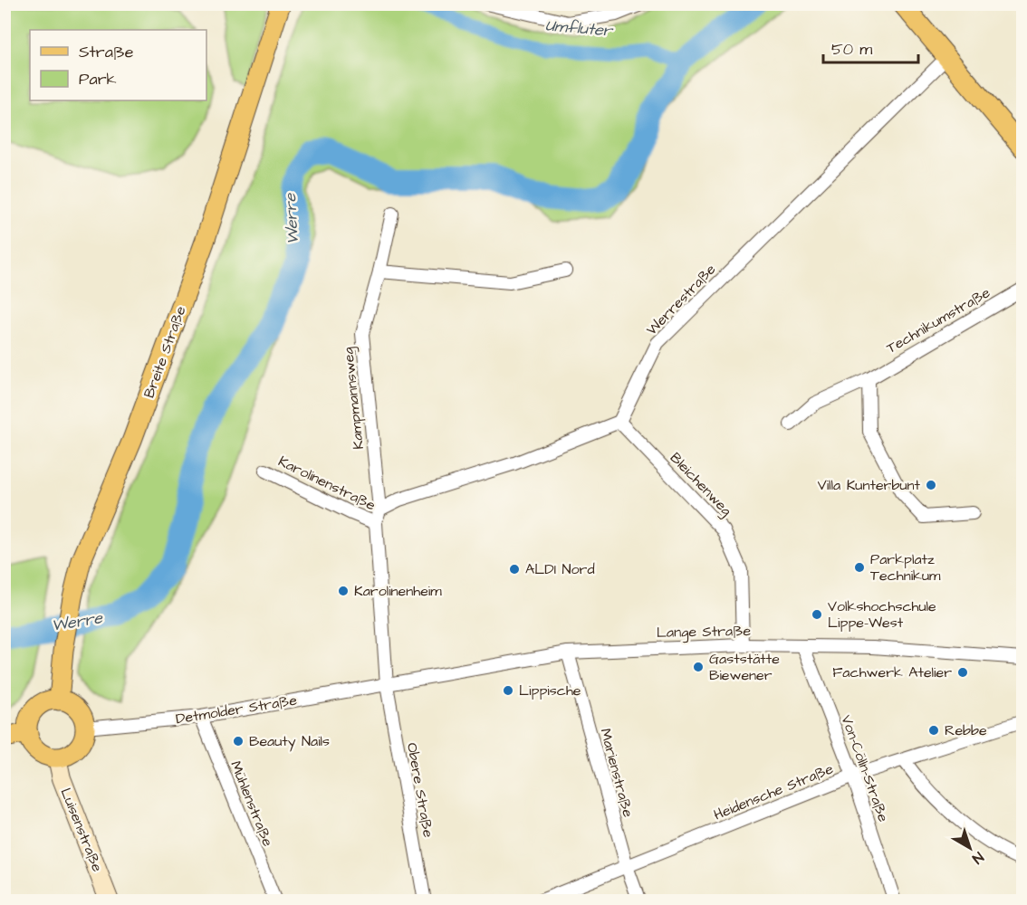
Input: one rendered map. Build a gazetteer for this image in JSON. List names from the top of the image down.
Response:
{
  "streets": {
    "main road": ["Breite Straße", "Luisenstraße"],
    "street": [
      "Werrestraße",
      "Technikumstraße",
      "Kampmannsweg",
      "Karolinenstraße",
      "Bleichenweg",
      "Lange Straße",
      "Detmolder Straße",
      "Von-Cölln-Straße",
      "Marienstraße",
      "Obere Straße",
      "Heidensche Straße",
      "Mühlenstraße"
    ]
  },
  "crossings": [
    ["Werrestraße", "Bleichenweg"],
    ["Breite Straße", "Detmolder Straße"],
    ["Breite Straße", "Luisenstraße"],
    ["Kampmannsweg", "Karolinenstraße"],
    ["Karolinenstraße", "Lange Straße"],
    ["Karolinenstraße", "Detmolder Straße"],
    ["Karolinenstraße", "Obere Straße"],
    ["Bleichenweg", "Lange Straße"],
    ["Lange Straße", "Detmolder Straße"],
    ["Lange Straße", "Von-Cölln-Straße"],
    ["Lange Straße", "Marienstraße"],
    ["Lange Straße", "Obere Straße"],
    ["Detmolder Straße", "Obere Straße"],
    ["Detmolder Straße", "Mühlenstraße"],
    ["Detmolder Straße", "Luisenstraße"],
    ["Von-Cölln-Straße", "Heidensche Straße"],
    ["Marienstraße", "Heidensche Straße"]
  ],
  "water": ["Umfluter", "Werre"],
  "places": [
    "Villa Kunterbunt",
    "Parkplatz Technikum",
    "ALDI Nord",
    "Karolinenheim",
    "Volkshochschule Lippe-West",
    "Gaststätte Biewener",
    "Fachwerk Atelier",
    "Lippische",
    "Rebbe",
    "Beauty Nails"
  ],
  "legend": ["Straße", "Park"],
  "scale_bar": "50 m",
  "north": "bottom right"
}
